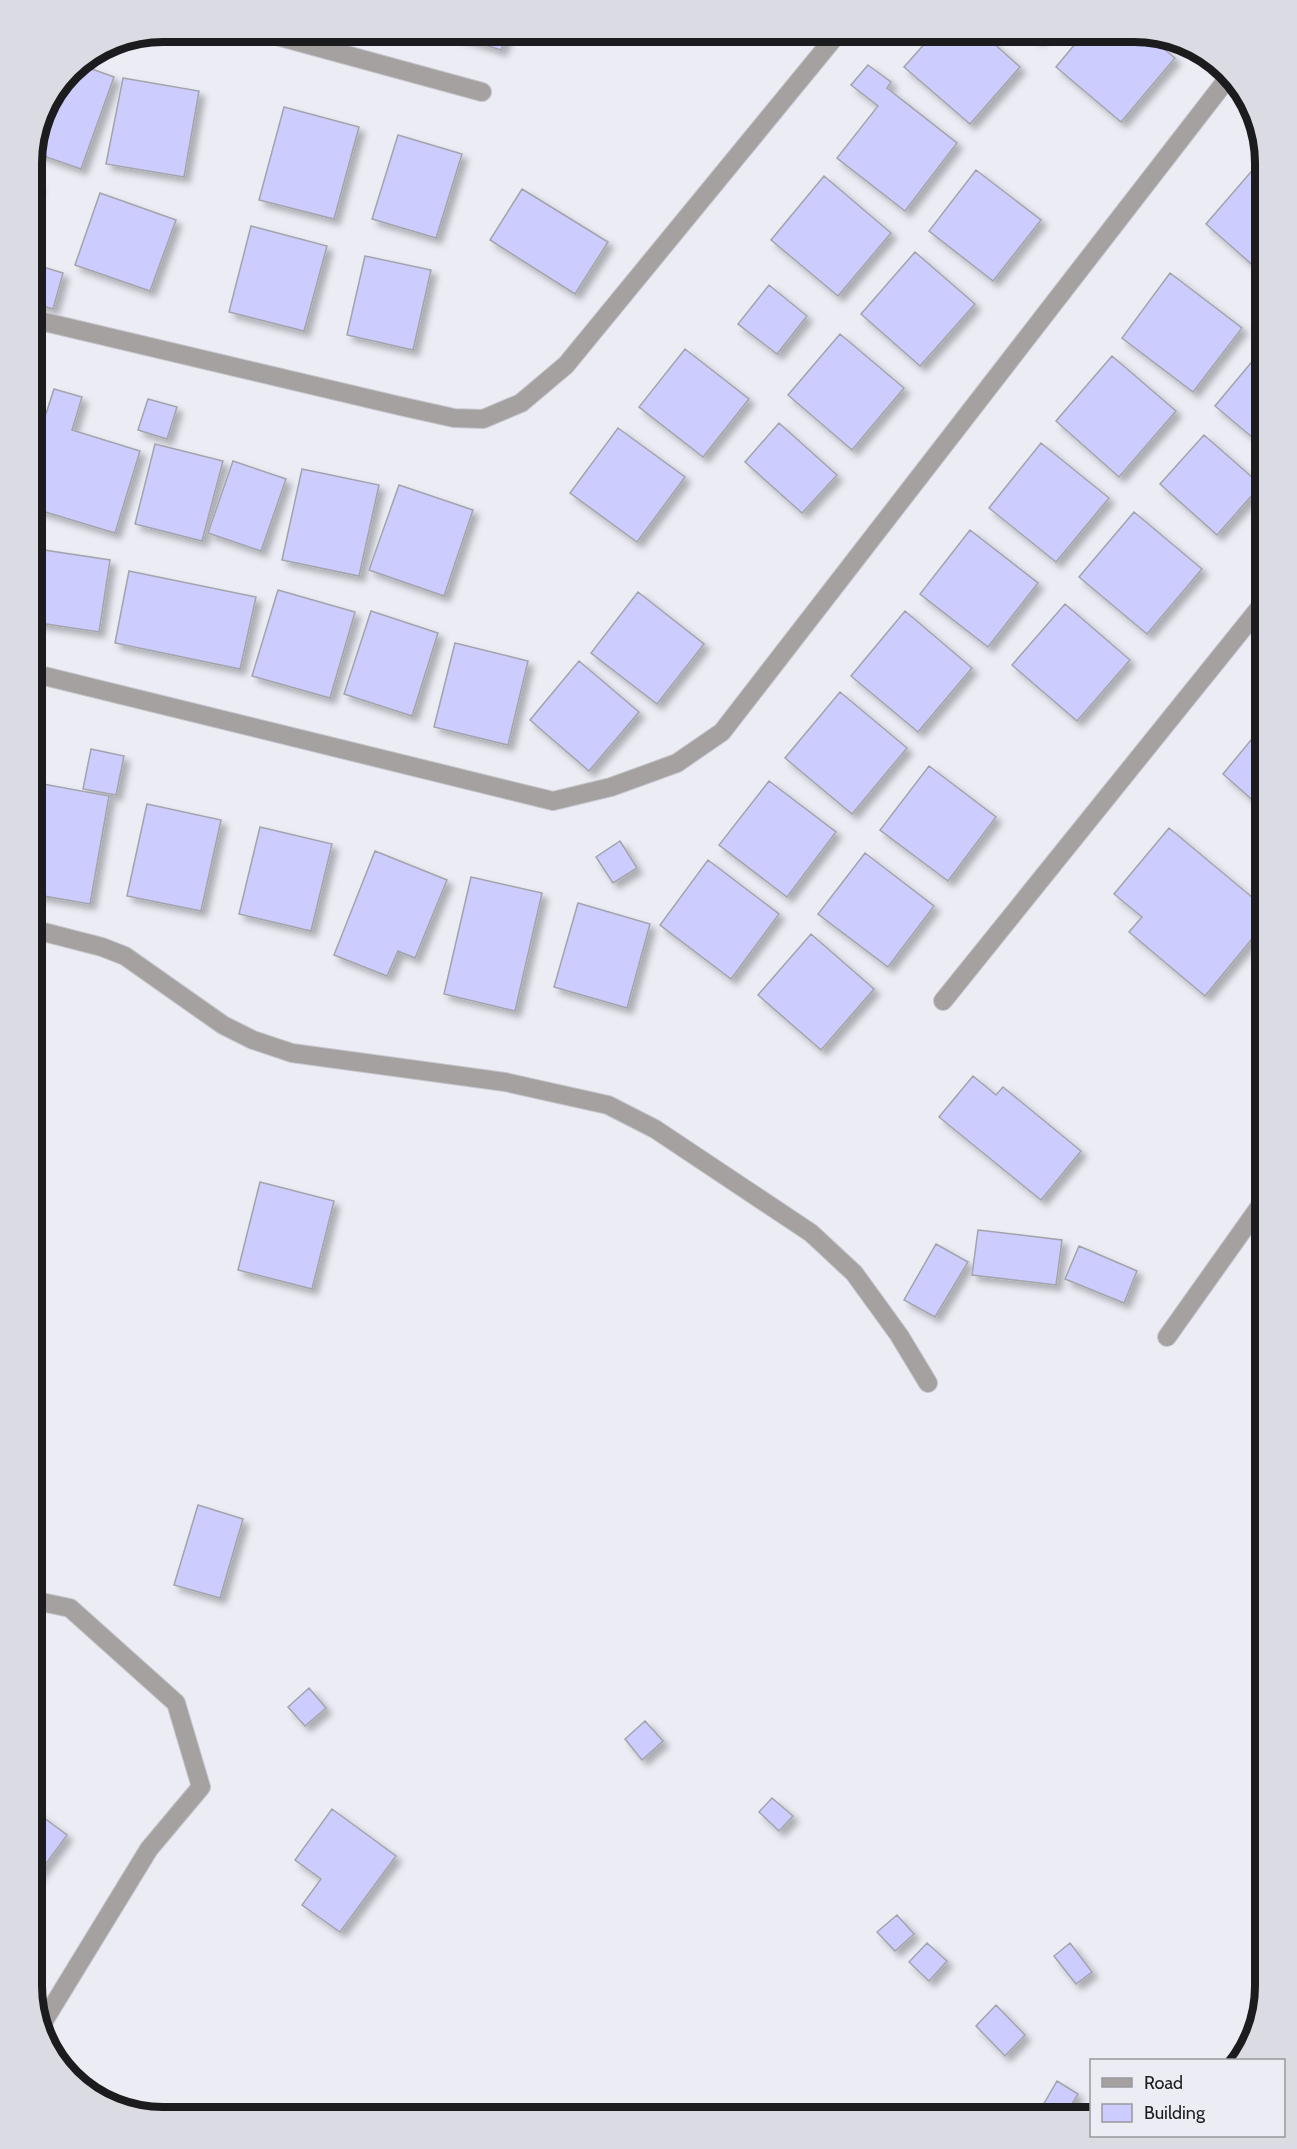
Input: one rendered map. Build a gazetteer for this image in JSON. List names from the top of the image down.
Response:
{
  "legend": ["Road", "Building"]
}
